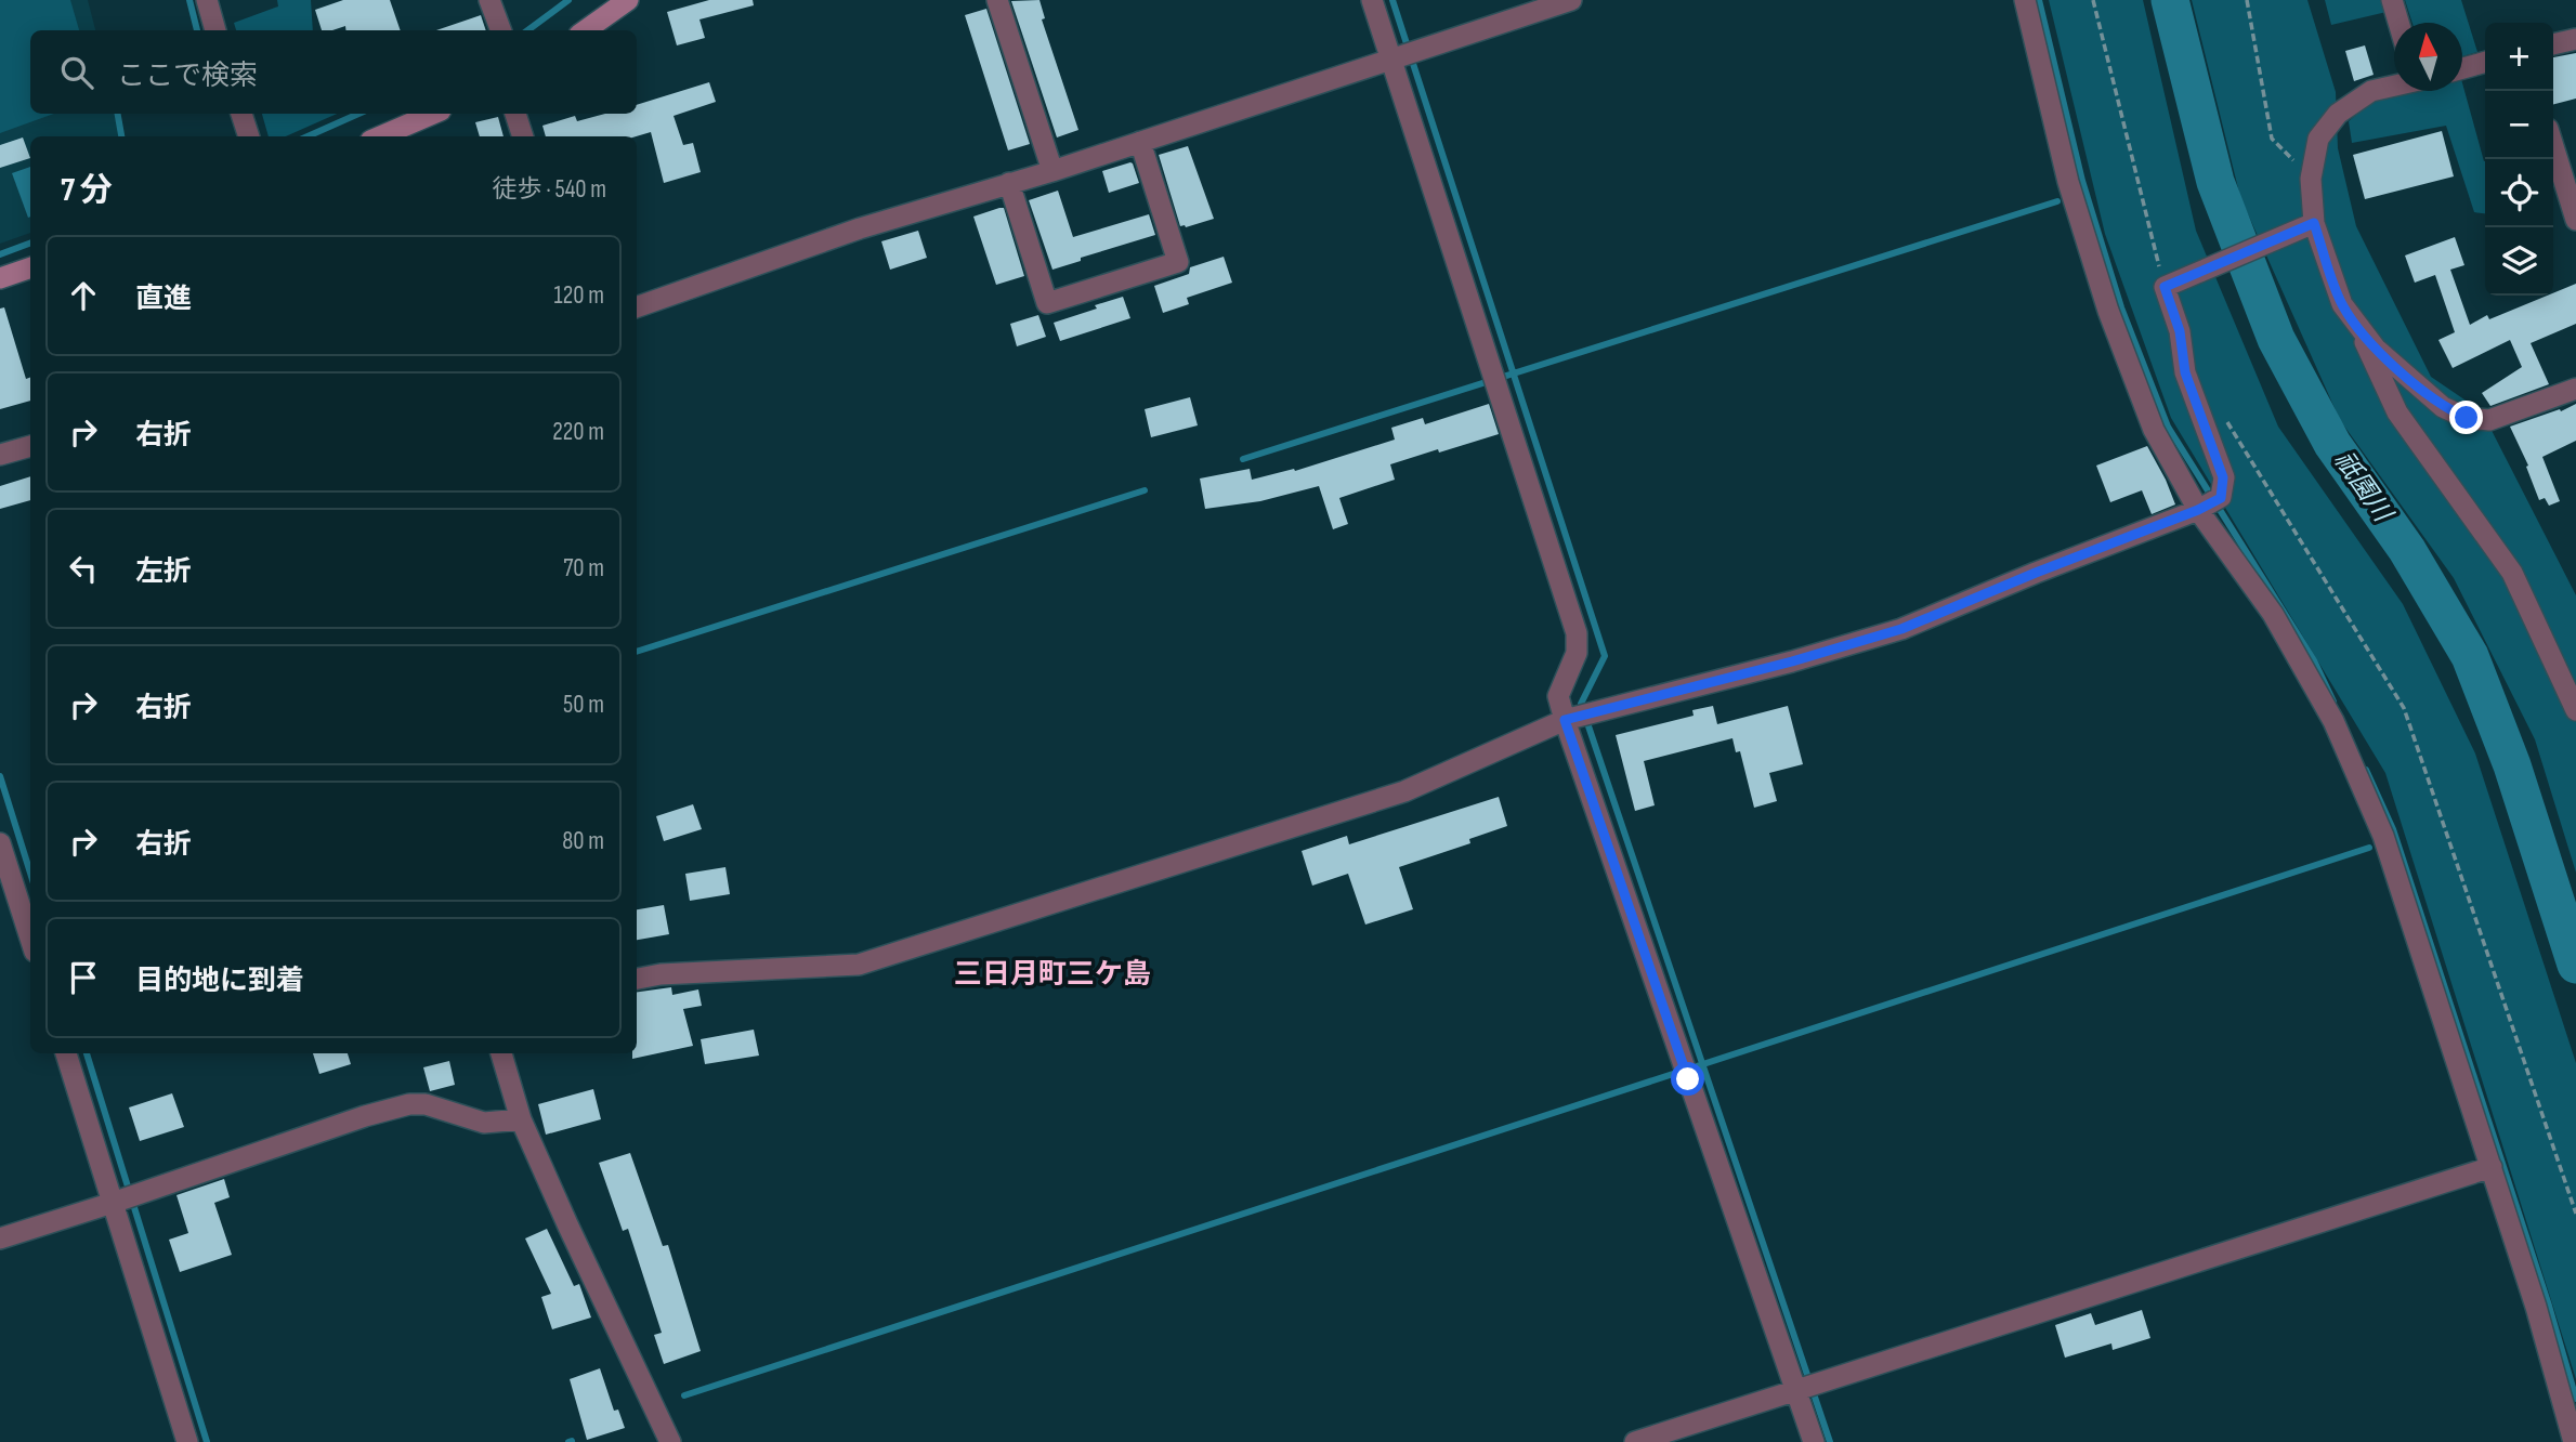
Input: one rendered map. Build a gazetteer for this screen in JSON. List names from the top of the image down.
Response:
{
  "districts": ["三日月町三ケ島"],
  "water": ["祇園川"],
  "north": "top",
  "page": {
    "map_buttons": ["+", "−"],
    "search": "ここで検索",
    "heading": ["7 分", "徒歩 · 540 m"],
    "list": [
      ["直進", "120 m"],
      ["右折", "220 m"],
      ["左折", "70 m"],
      ["右折", "50 m"],
      ["右折", "80 m"],
      "目的地に到着"
    ]
  }
}
